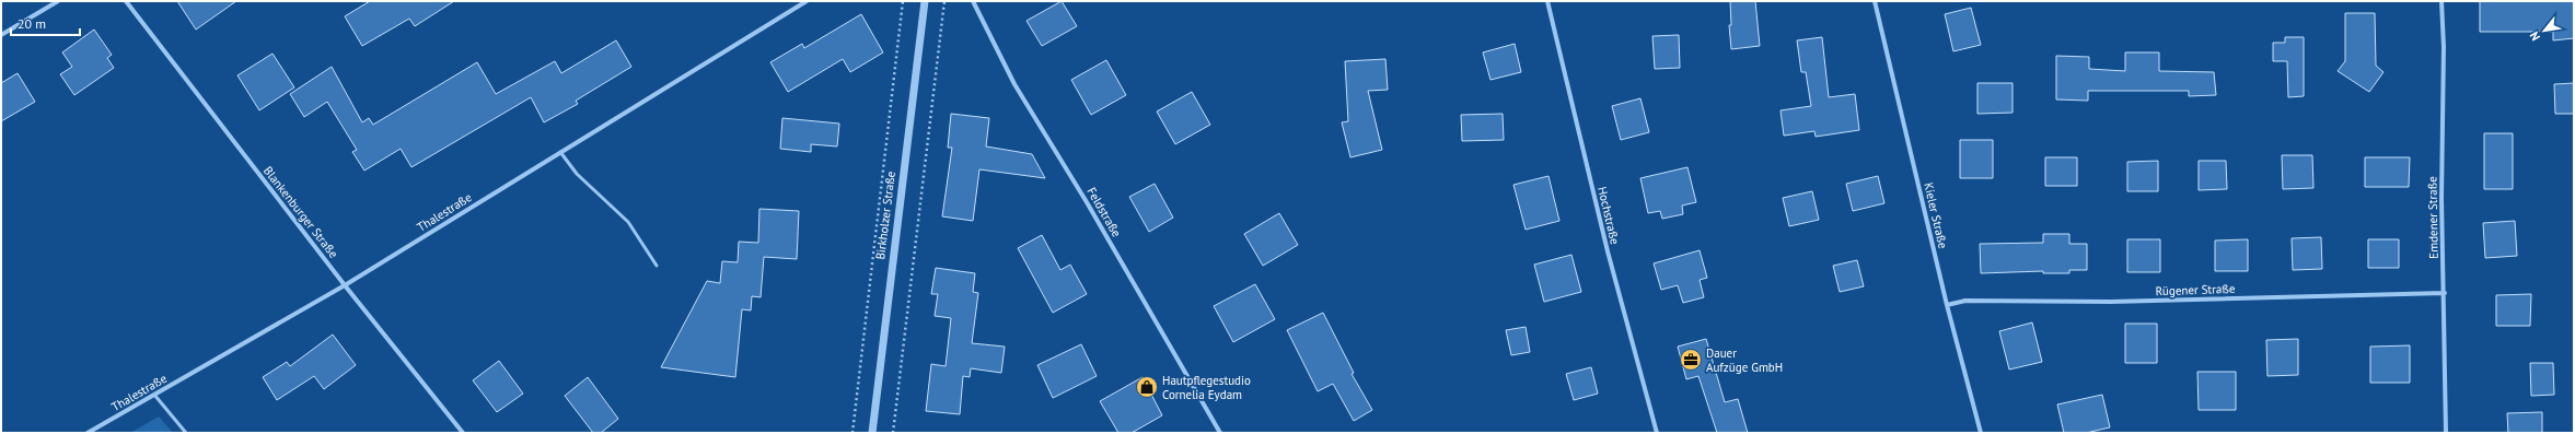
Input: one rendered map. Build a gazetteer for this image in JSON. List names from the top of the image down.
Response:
{
  "streets": {
    "street": [
      "Blankenburger Straße",
      "Thalestraße",
      "Feldstraße",
      "Birkholzer Straße",
      "Hochstraße",
      "Kieler Straße",
      "Emdener Straße",
      "Rügener Straße"
    ]
  },
  "crossings": [
    ["Blankenburger Straße", "Thalestraße"],
    ["Kieler Straße", "Rügener Straße"],
    ["Emdener Straße", "Rügener Straße"]
  ],
  "places": {
    "office": ["Dauer Aufzüge GmbH"],
    "shop": ["Hautpflegestudio Cornelia Eydam"]
  },
  "scale_bar": "20 m",
  "north": "bottom left"
}
